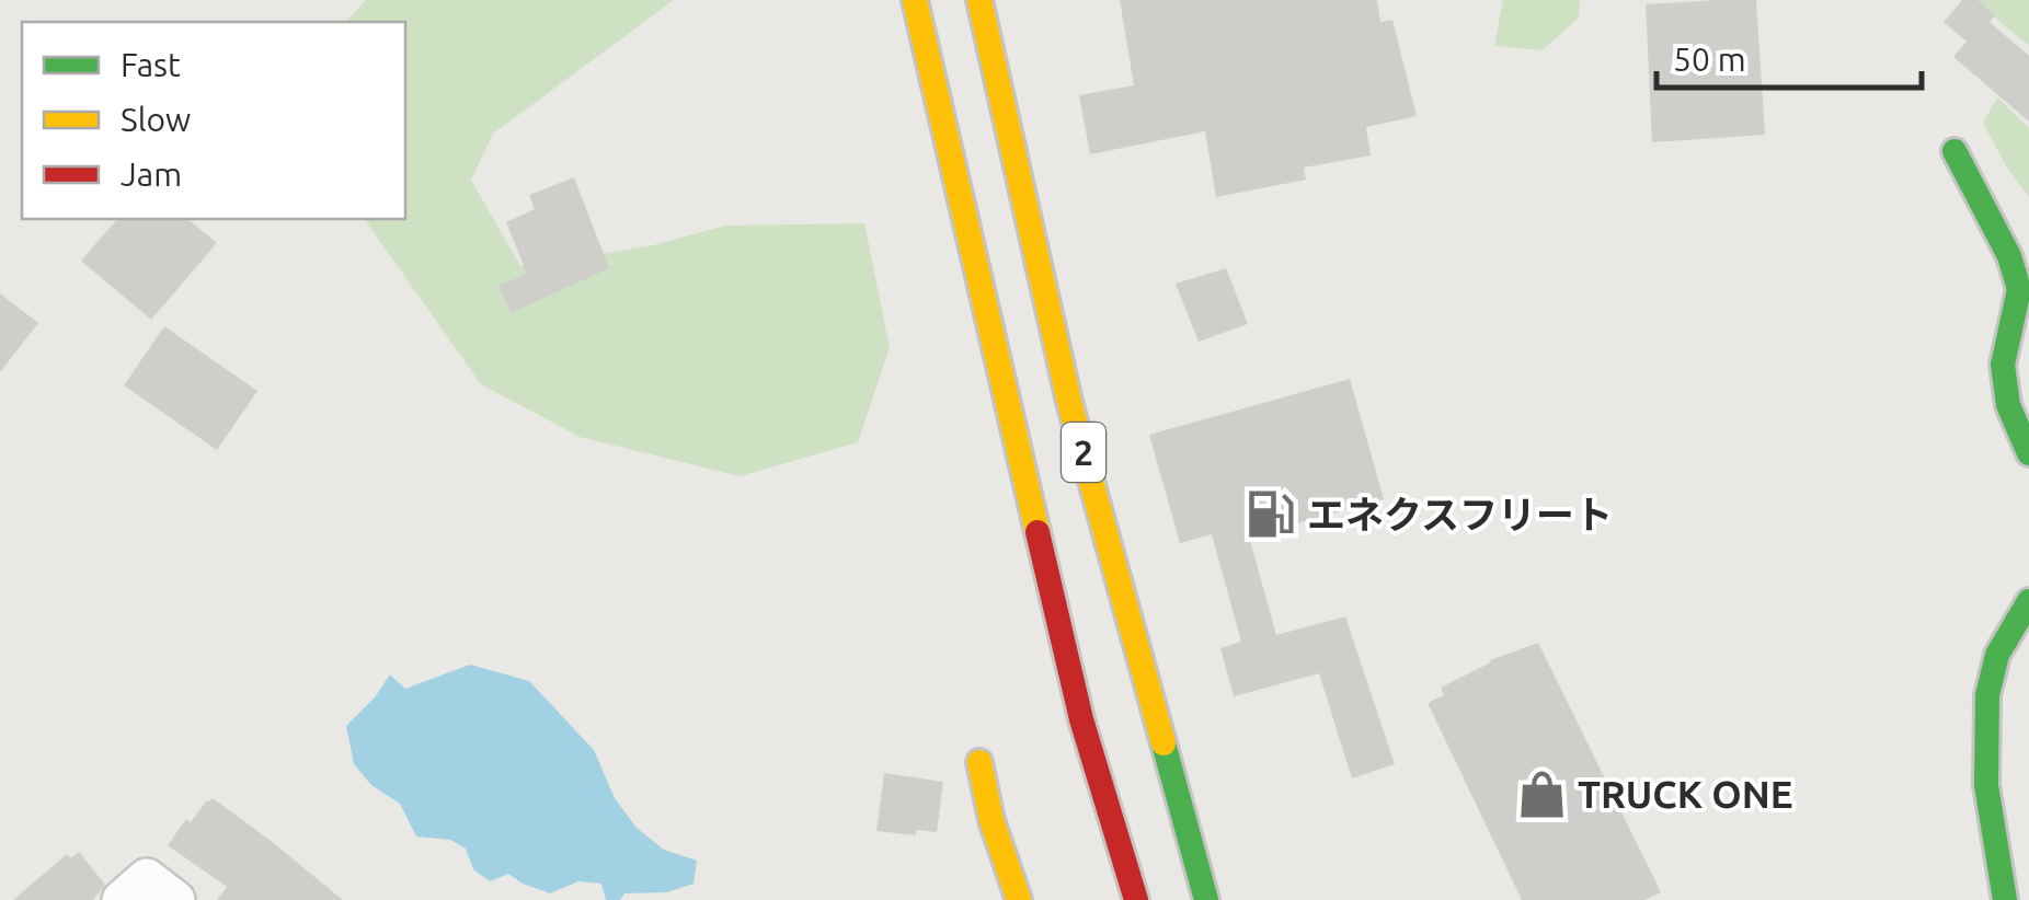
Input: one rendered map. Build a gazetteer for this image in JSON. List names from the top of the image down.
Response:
{
  "streets": {
    "main road": ["2"]
  },
  "places": {
    "fuel station": ["エネクスフリート"],
    "shop": ["TRUCK ONE"]
  },
  "legend": ["Fast", "Slow", "Jam"],
  "scale_bar": "50 m"
}
